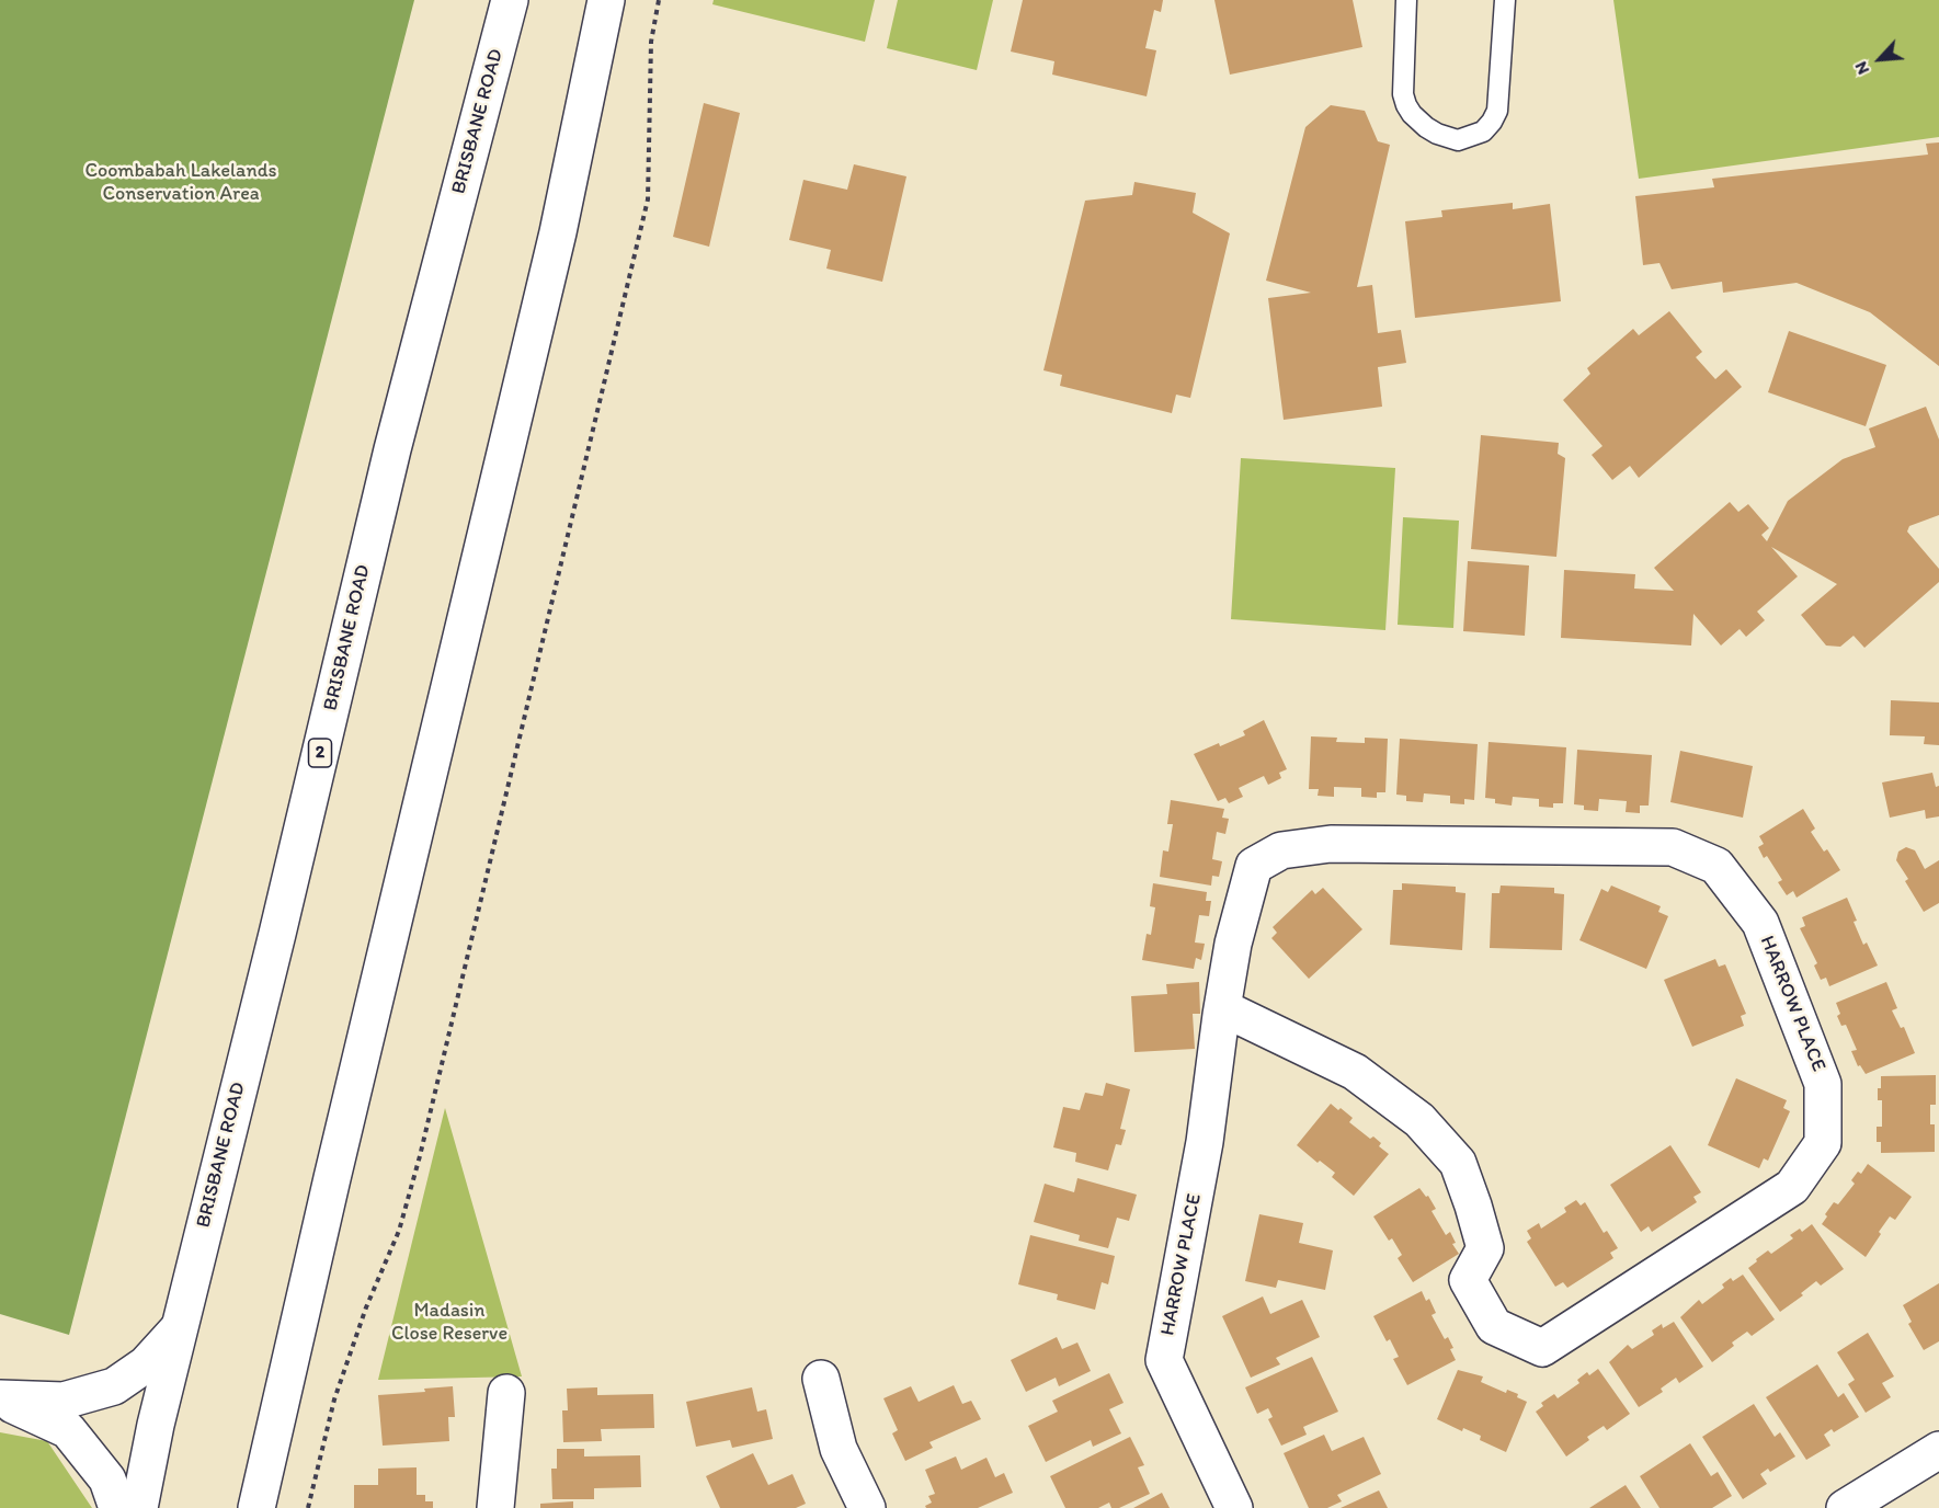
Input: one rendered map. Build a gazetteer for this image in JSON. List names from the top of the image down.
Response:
{
  "streets": {
    "main road": ["BRISBANE ROAD", "2", "HARROW PLACE"]
  },
  "parks": ["Coombabah Lakelands Conservation Area", "Madasin Close Reserve"],
  "north": "bottom left"
}
